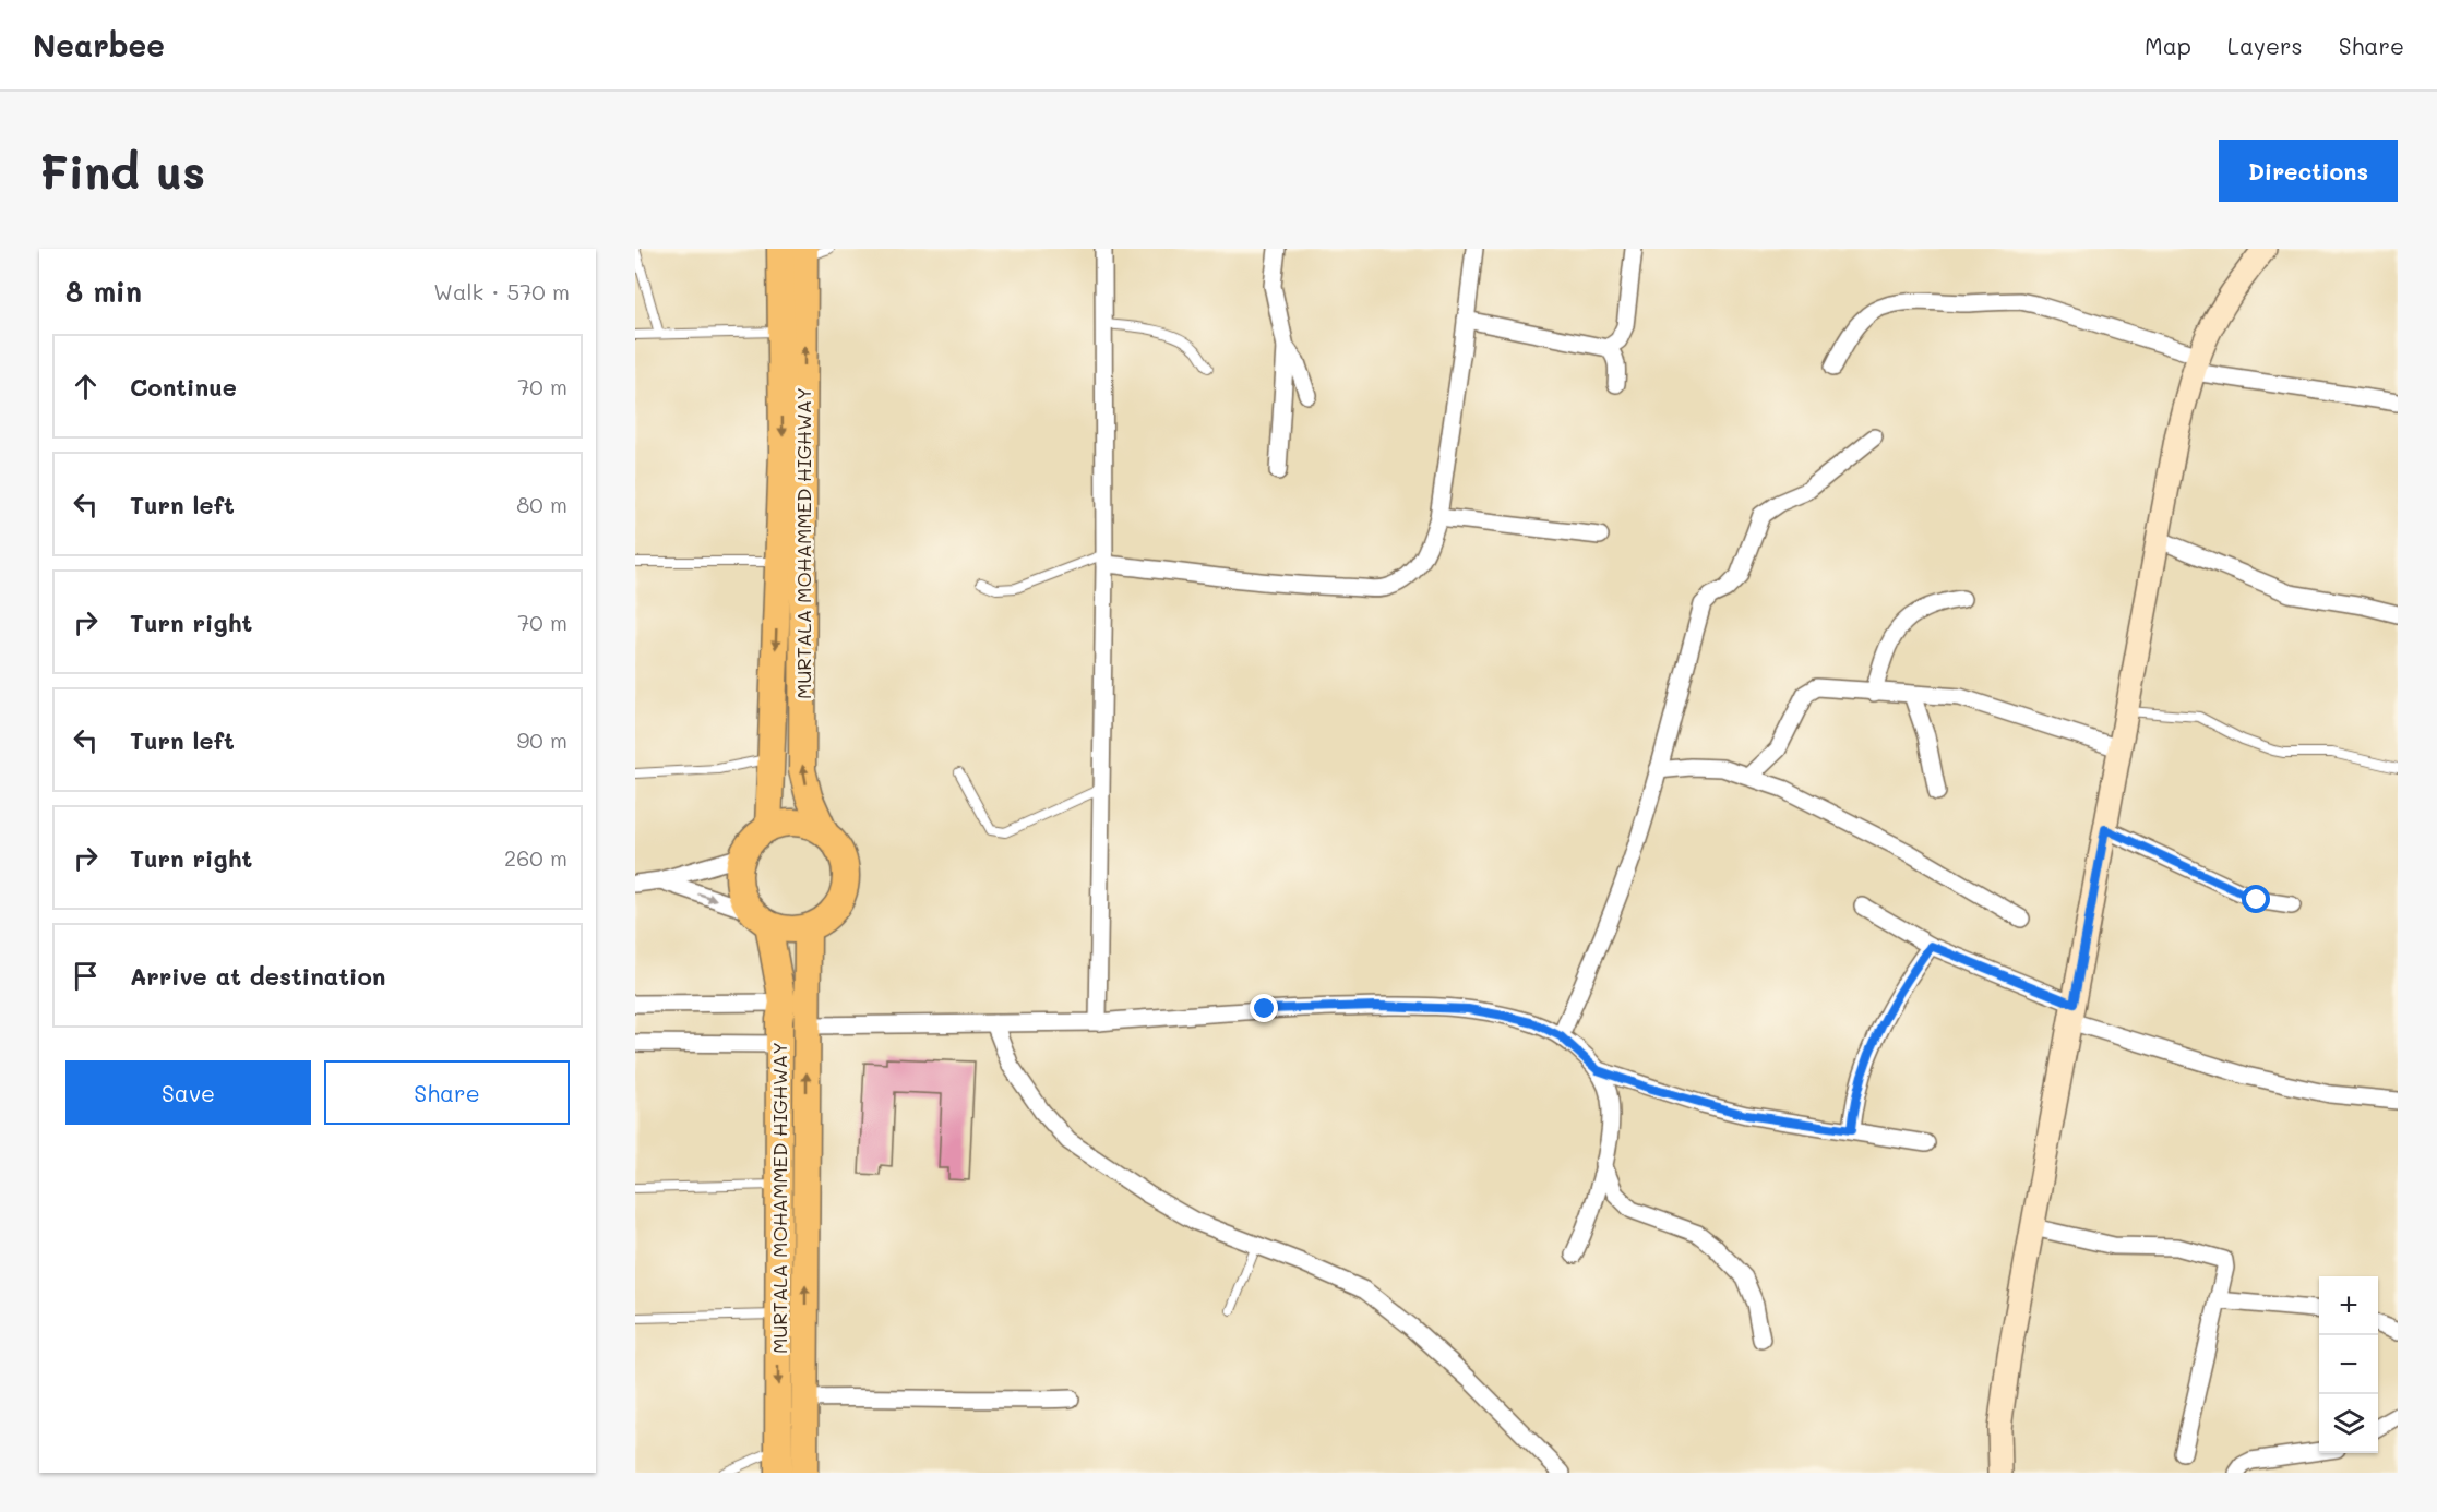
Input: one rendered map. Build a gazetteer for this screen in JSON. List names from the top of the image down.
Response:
{
  "streets": {
    "highway": ["MURTALA MOHAMMED HIGHWAY"]
  },
  "page": {
    "header": "Nearbee",
    "nav": ["Map", "Layers", "Share"],
    "buttons": [
      "Directions",
      ["Save", "Share"]
    ],
    "title": "Find us",
    "heading": ["8 min", "Walk · 570 m"],
    "list": [
      ["Continue", "70 m"],
      ["Turn left", "80 m"],
      ["Turn right", "70 m"],
      ["Turn left", "90 m"],
      ["Turn right", "260 m"],
      "Arrive at destination"
    ],
    "map_buttons": ["+", "−"]
  }
}
